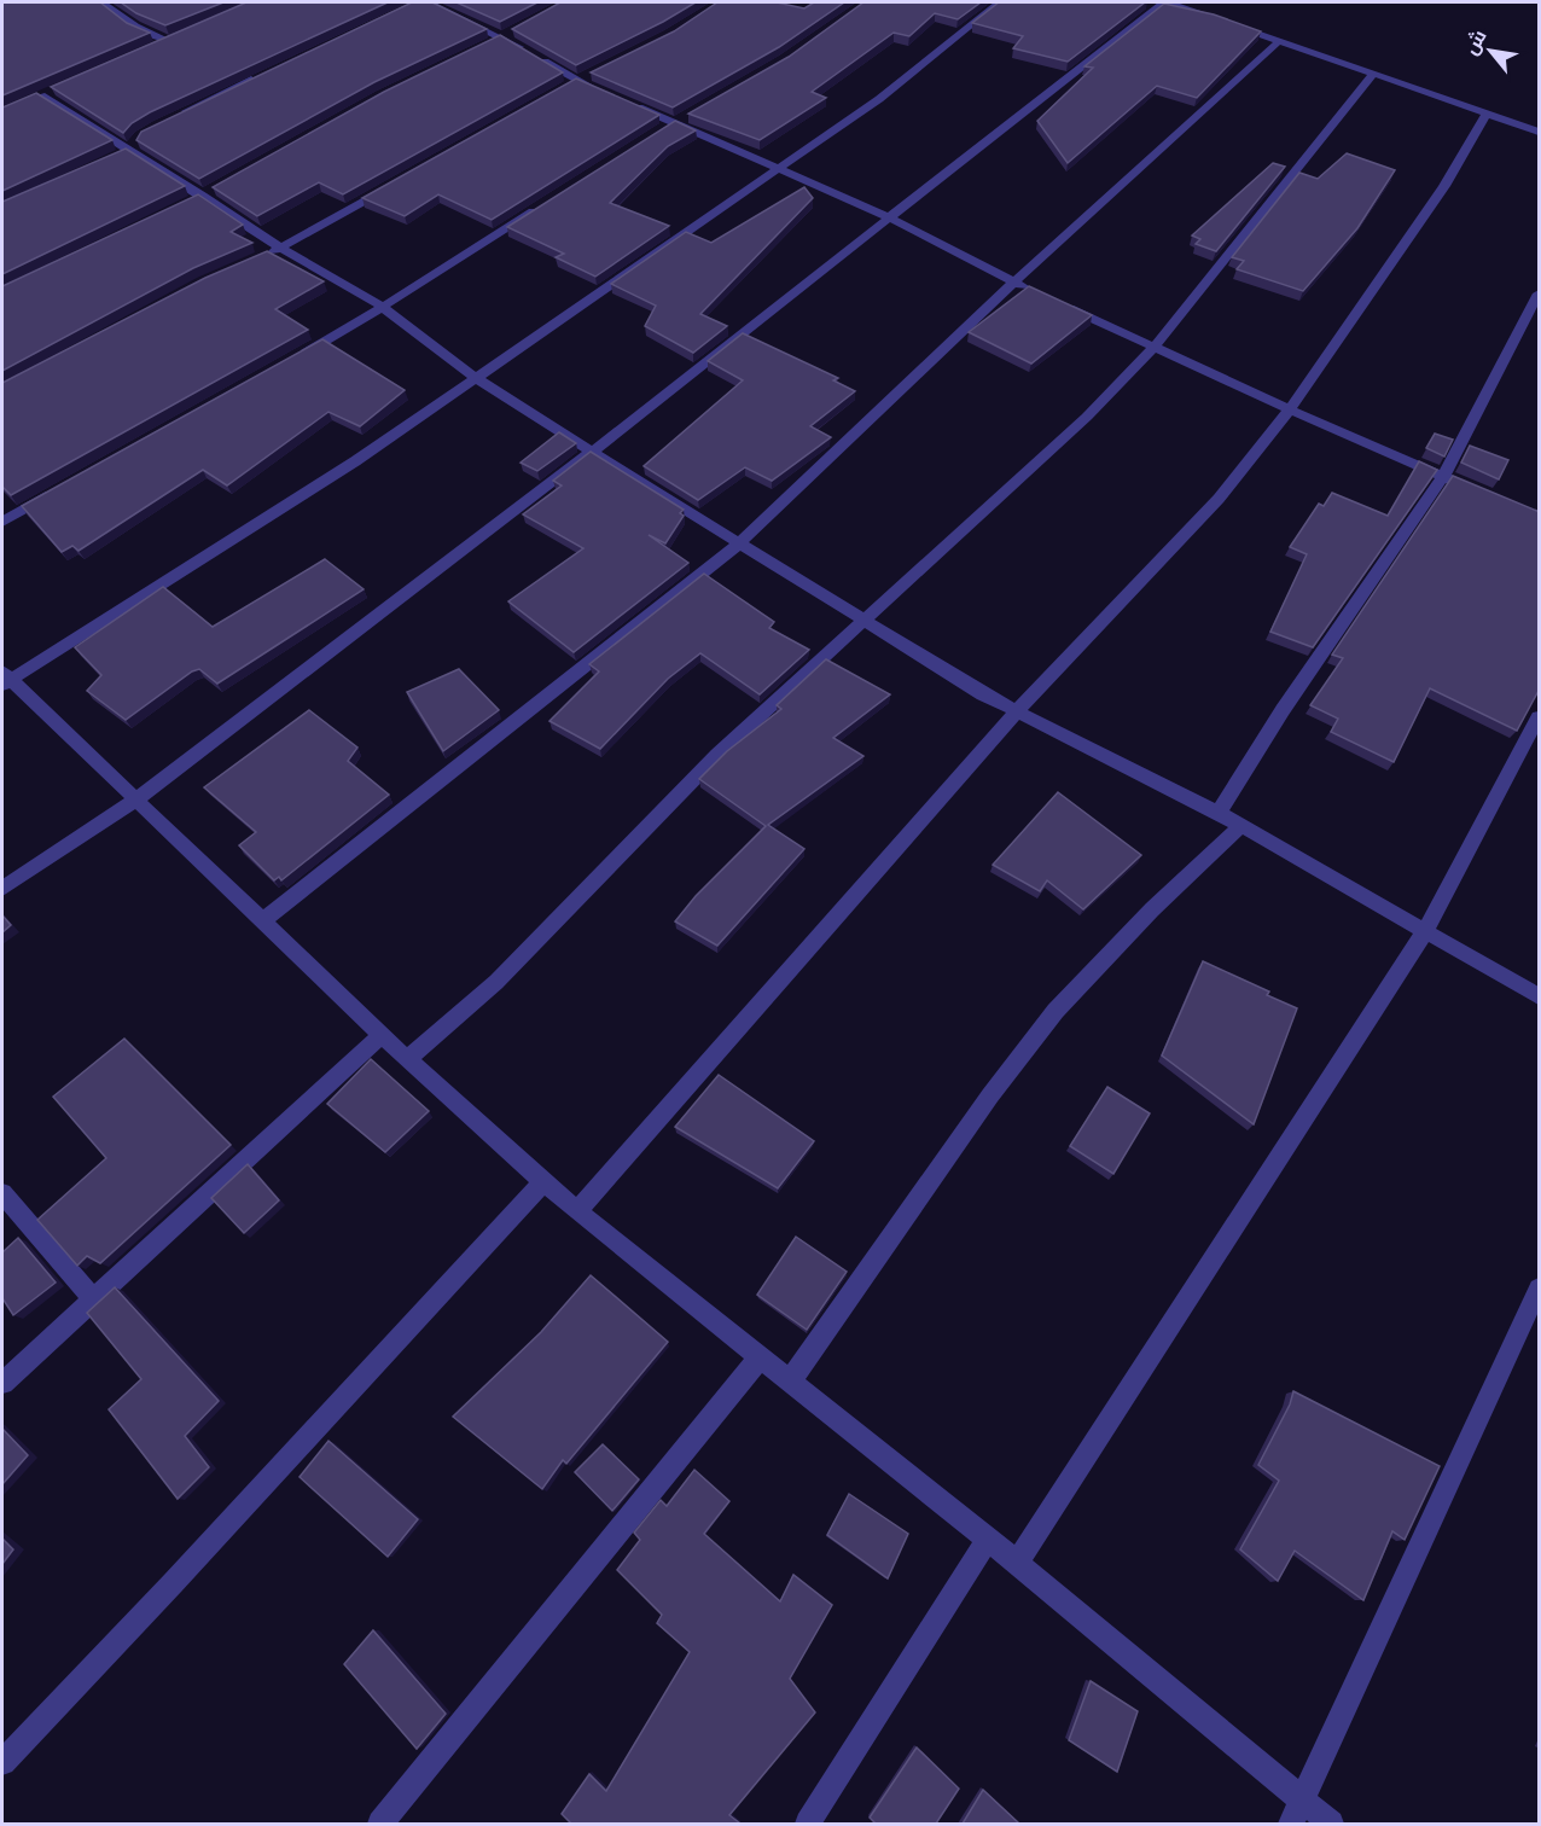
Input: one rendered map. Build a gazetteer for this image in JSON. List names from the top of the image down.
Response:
{
  "north": "top left"
}
